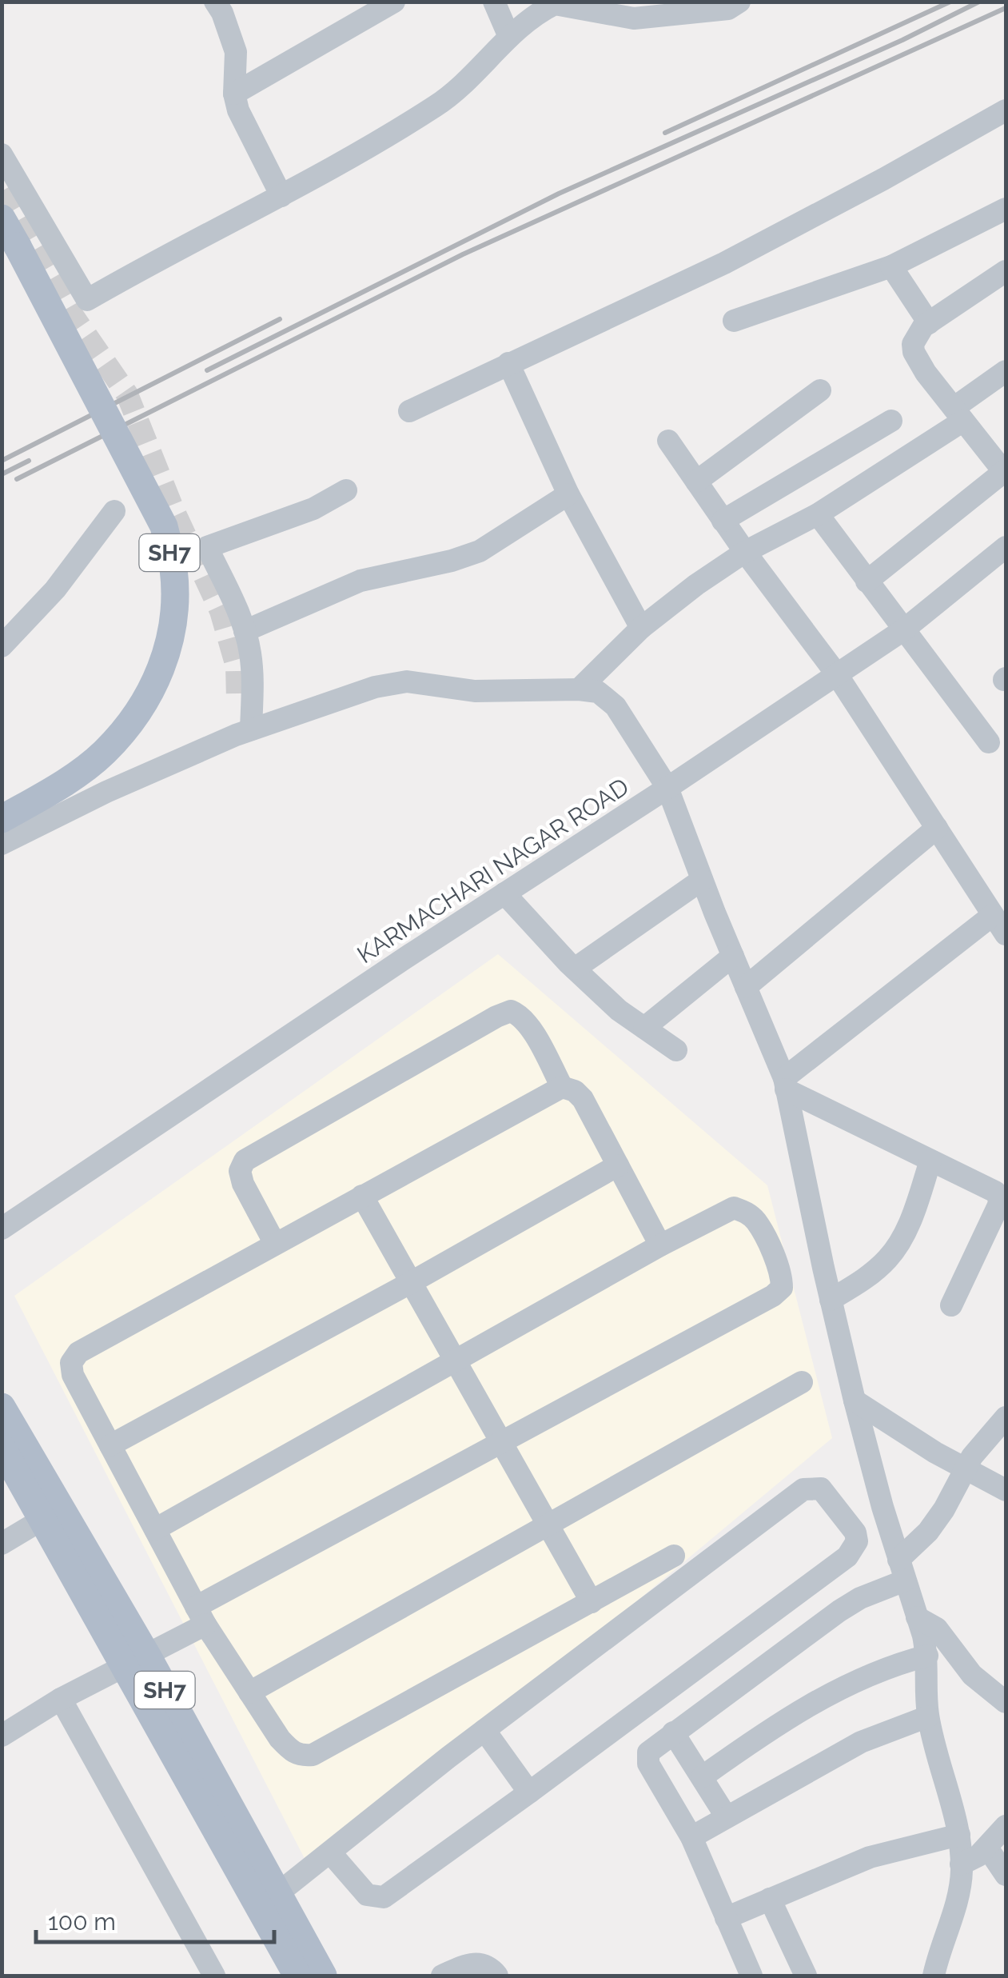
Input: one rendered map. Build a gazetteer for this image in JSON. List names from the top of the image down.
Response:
{
  "streets": {
    "main road": ["SH7"],
    "street": ["KARMACHARI NAGAR ROAD"]
  },
  "scale_bar": "100 m"
}
